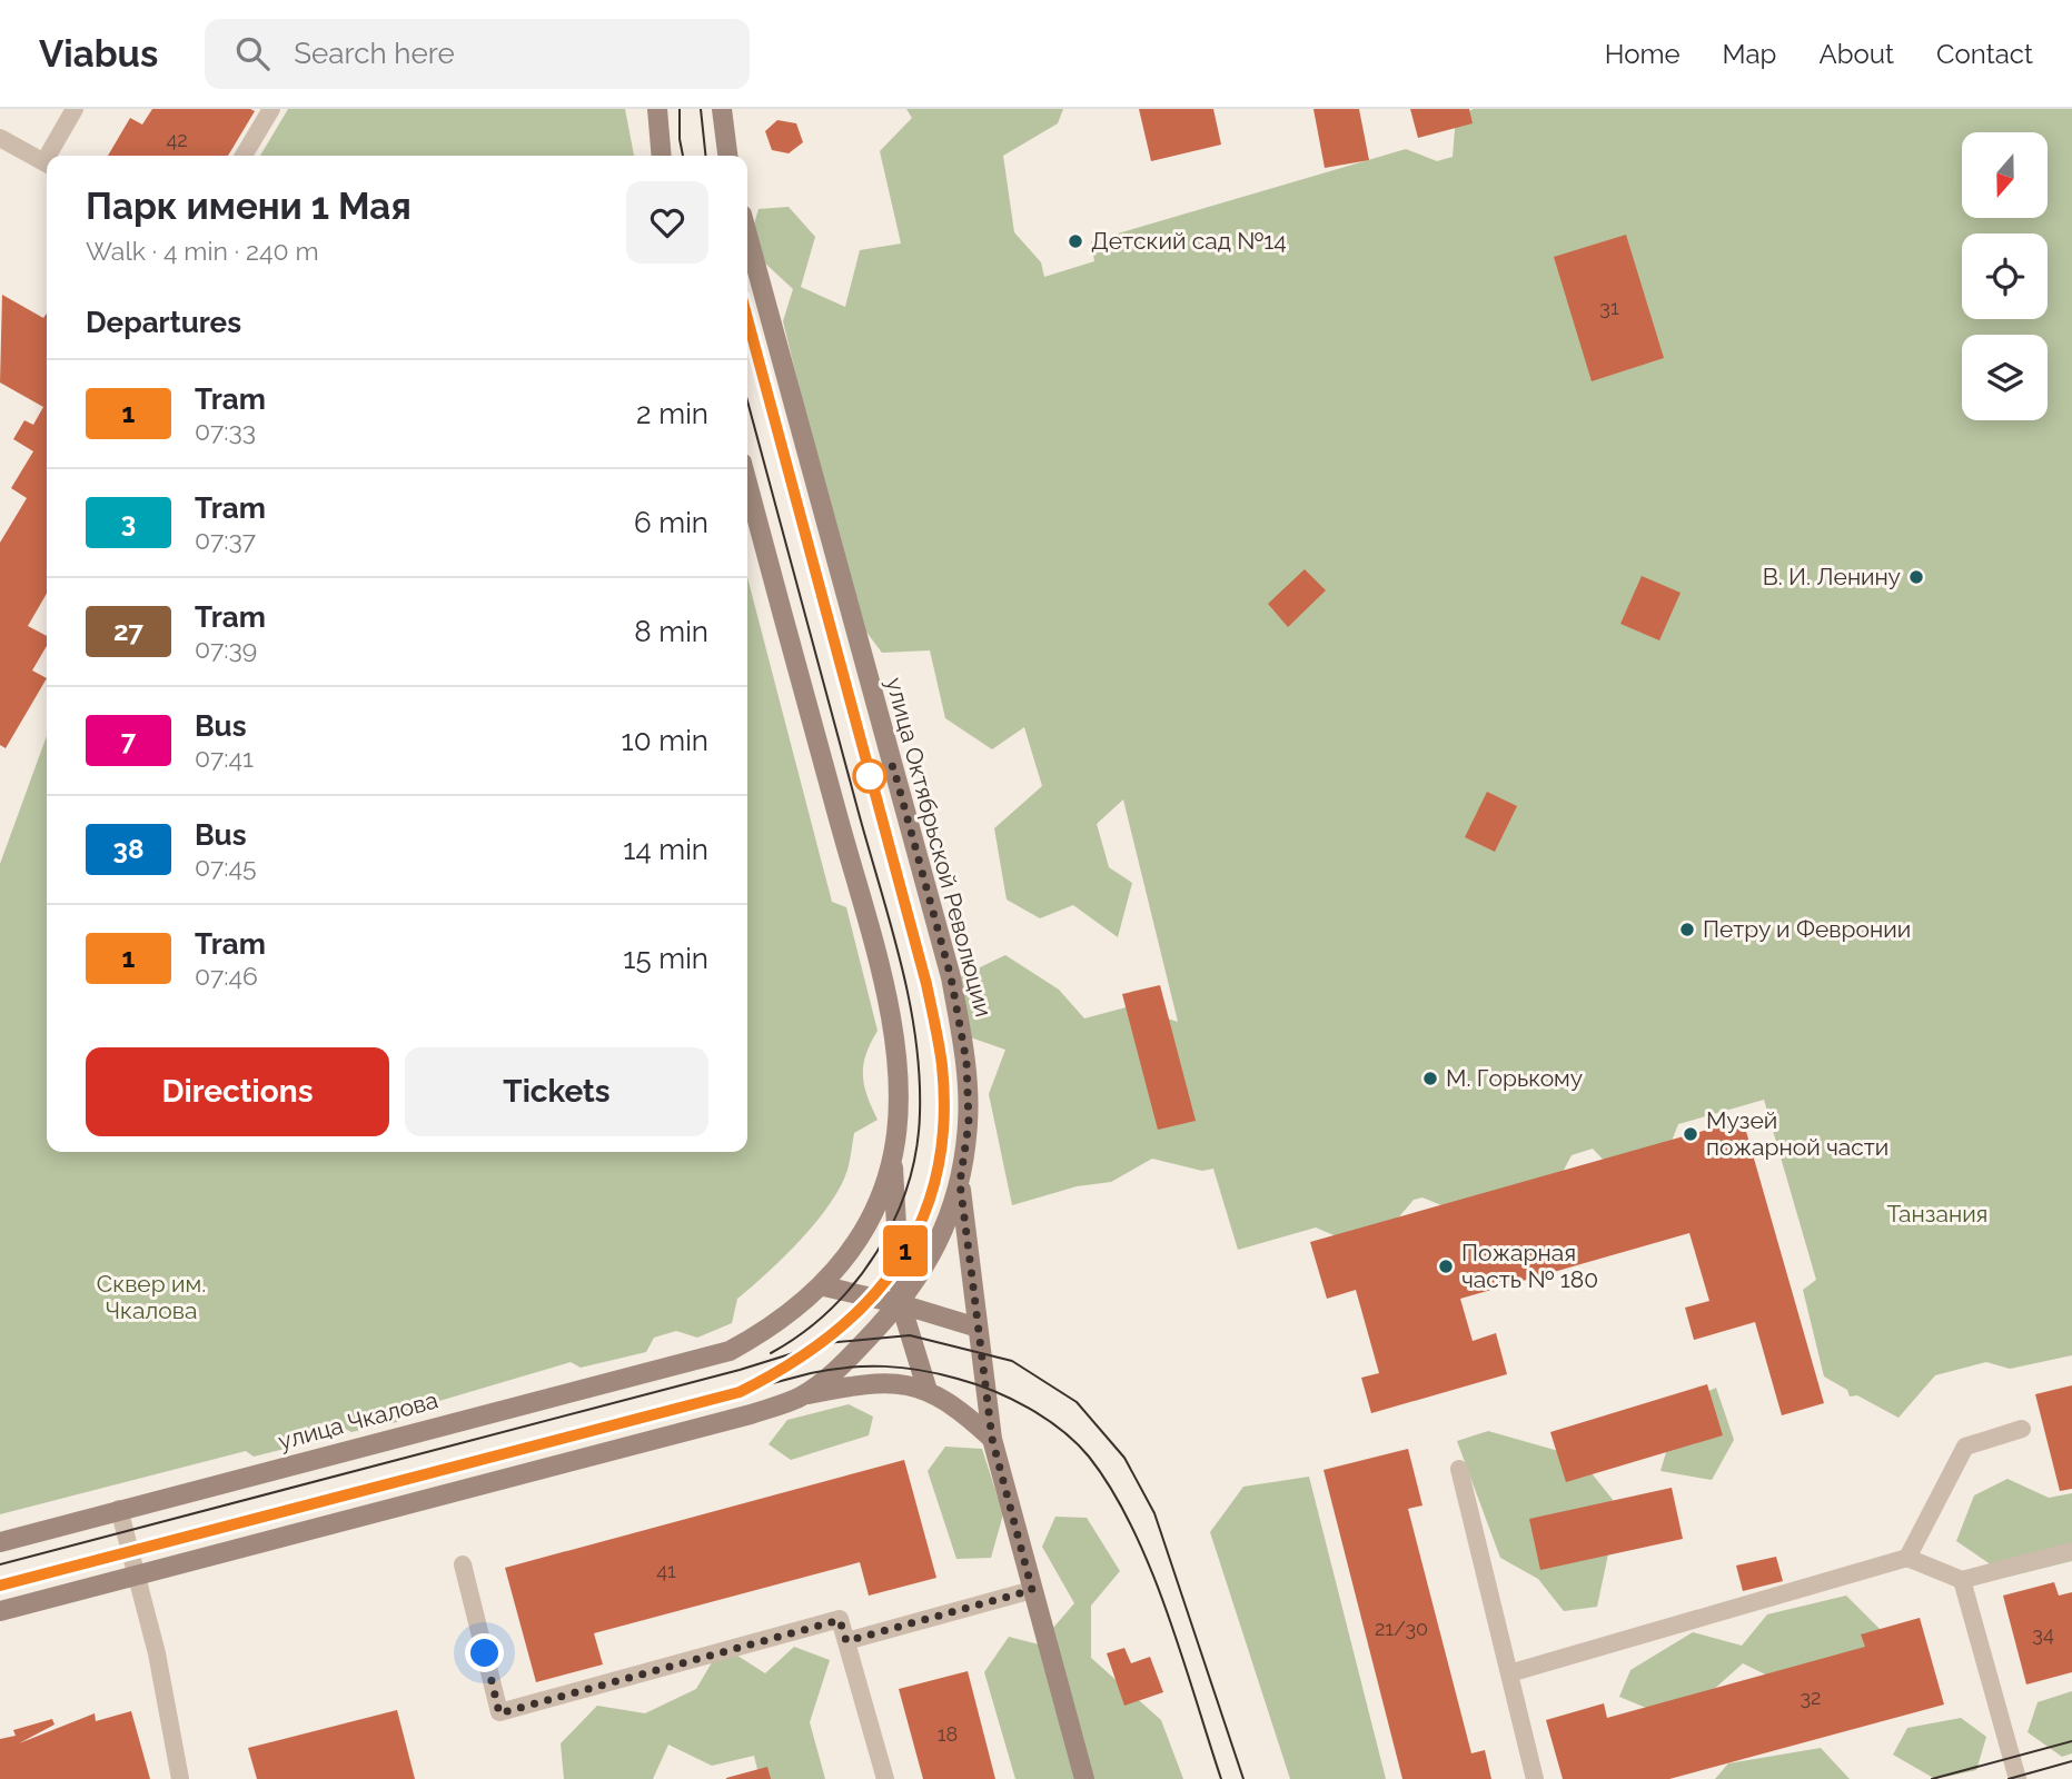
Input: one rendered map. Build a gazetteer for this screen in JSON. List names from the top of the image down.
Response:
{
  "streets": {
    "main road": ["улица Октябрьской Революции", "улица Чкалова"]
  },
  "parks": ["Танзания", "Сквер им. Чкалова"],
  "places": [
    "Детский сад №14",
    "В. И. Ленину",
    "Петру и Февронии",
    "М. Горькому",
    "Музей пожарной части",
    "Пожарная часть № 180"
  ],
  "lines": ["tram line 1"],
  "house_numbers": [
    "42",
    "31",
    "41",
    "21/30",
    "34",
    "32",
    "18"
  ],
  "north": "bottom",
  "page": {
    "header": "Viabus",
    "search": "Search here",
    "nav": [
      "Home",
      "Map",
      "About",
      "Contact"
    ],
    "on_map": "1",
    "heading": [
      ["Парк имени 1 Мая", "Walk · 4 min · 240 m"],
      "Departures"
    ],
    "list": [
      {
        "mark": "1",
        "name": "Tram",
        "note": "07:33",
        "value": "2 min"
      },
      {
        "mark": "3",
        "name": "Tram",
        "note": "07:37",
        "value": "6 min"
      },
      {
        "mark": "27",
        "name": "Tram",
        "note": "07:39",
        "value": "8 min"
      },
      {
        "mark": "7",
        "name": "Bus",
        "note": "07:41",
        "value": "10 min"
      },
      {
        "mark": "38",
        "name": "Bus",
        "note": "07:45",
        "value": "14 min"
      },
      {
        "mark": "1",
        "name": "Tram",
        "note": "07:46",
        "value": "15 min"
      }
    ],
    "buttons": ["Directions", "Tickets"]
  }
}
